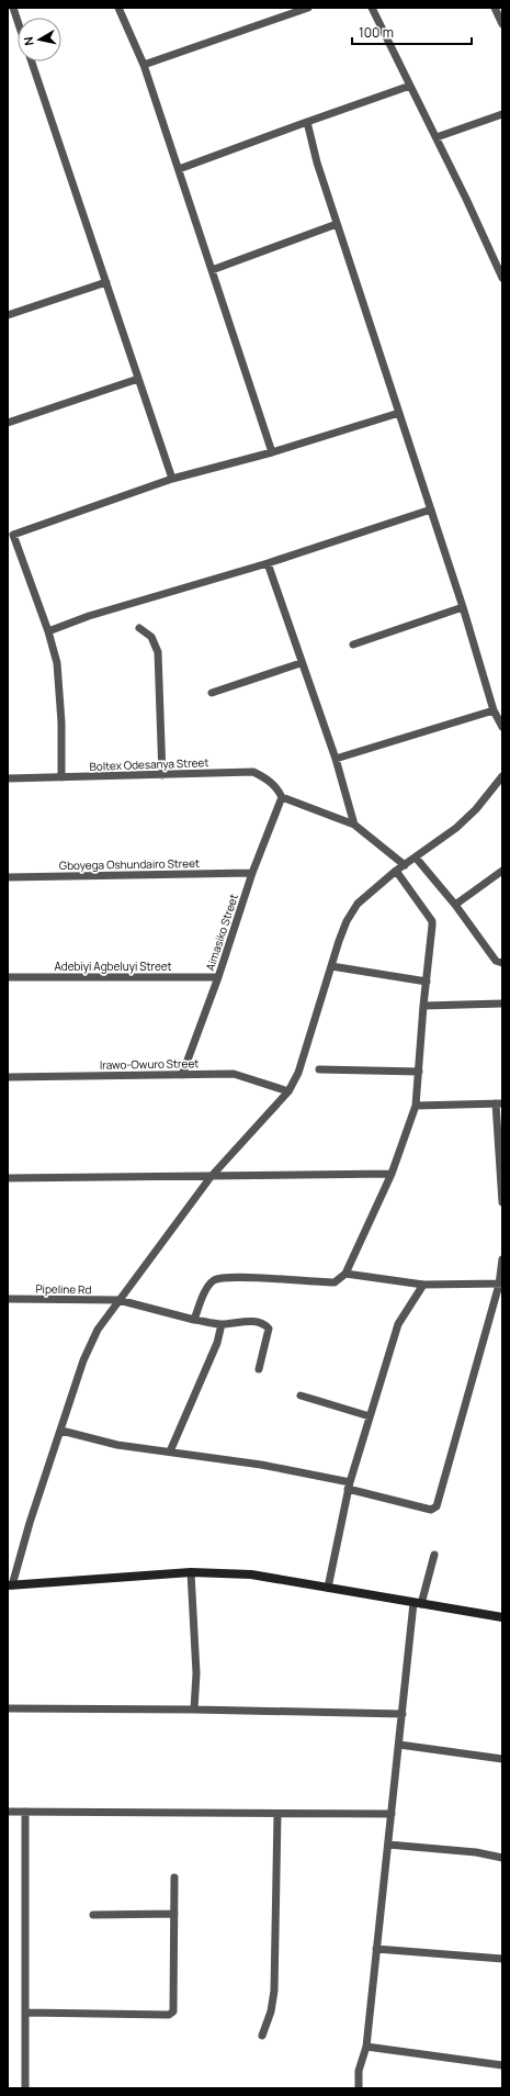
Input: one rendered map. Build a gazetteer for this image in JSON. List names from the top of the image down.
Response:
{
  "streets": {
    "street": [
      "Boltex Odesanya Street",
      "Gboyega Oshundairo Street",
      "Aimasiko Street",
      "Adebiyi Agbeluyi Street",
      "Irawo-Owuro Street",
      "Pipeline Rd"
    ]
  },
  "crossings": [
    ["Boltex Odesanya Street", "Aimasiko Street"],
    ["Gboyega Oshundairo Street", "Aimasiko Street"],
    ["Aimasiko Street", "Adebiyi Agbeluyi Street"],
    ["Aimasiko Street", "Irawo-Owuro Street"]
  ],
  "scale_bar": "100 m",
  "north": "left"
}
